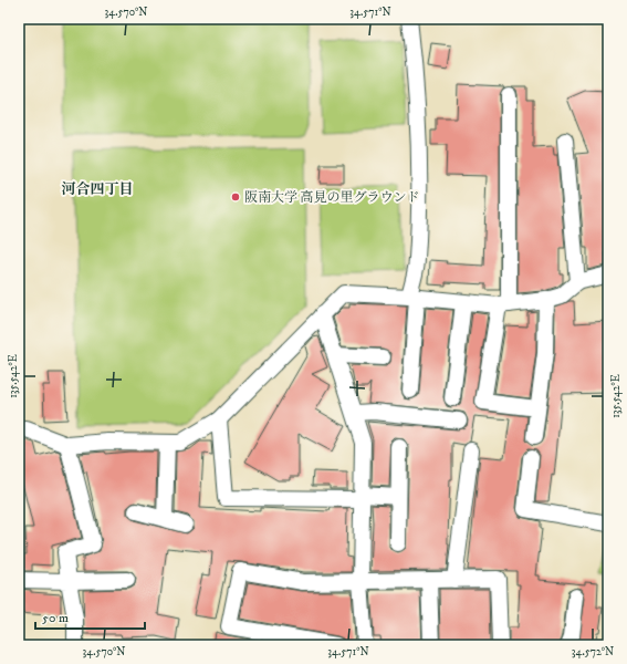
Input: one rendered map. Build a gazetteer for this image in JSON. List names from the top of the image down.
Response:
{
  "districts": ["河合四丁目"],
  "places": ["阪南大学 高見の里グラウンド"],
  "scale_bar": "50 m",
  "coordinates": [
    "34.570°N",
    "34.571°N",
    "135.542°E",
    "34.572°N"
  ]
}
